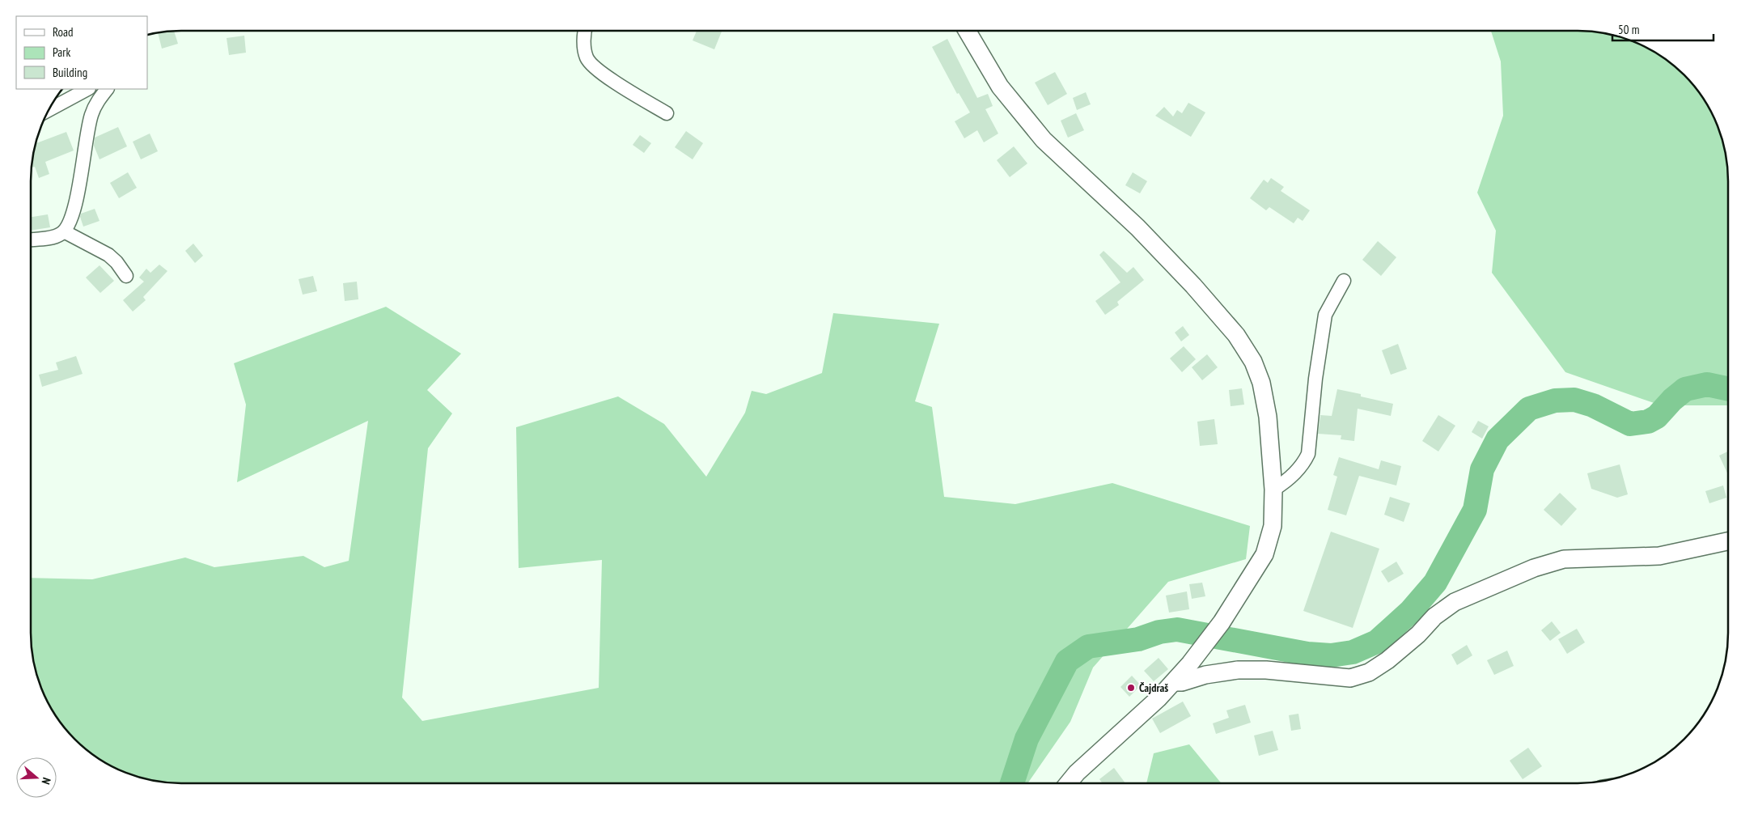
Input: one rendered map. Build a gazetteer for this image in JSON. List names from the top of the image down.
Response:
{
  "places": ["Čajdraš"],
  "legend": ["Road", "Park", "Building"],
  "scale_bar": "50 m",
  "north": "right"
}
